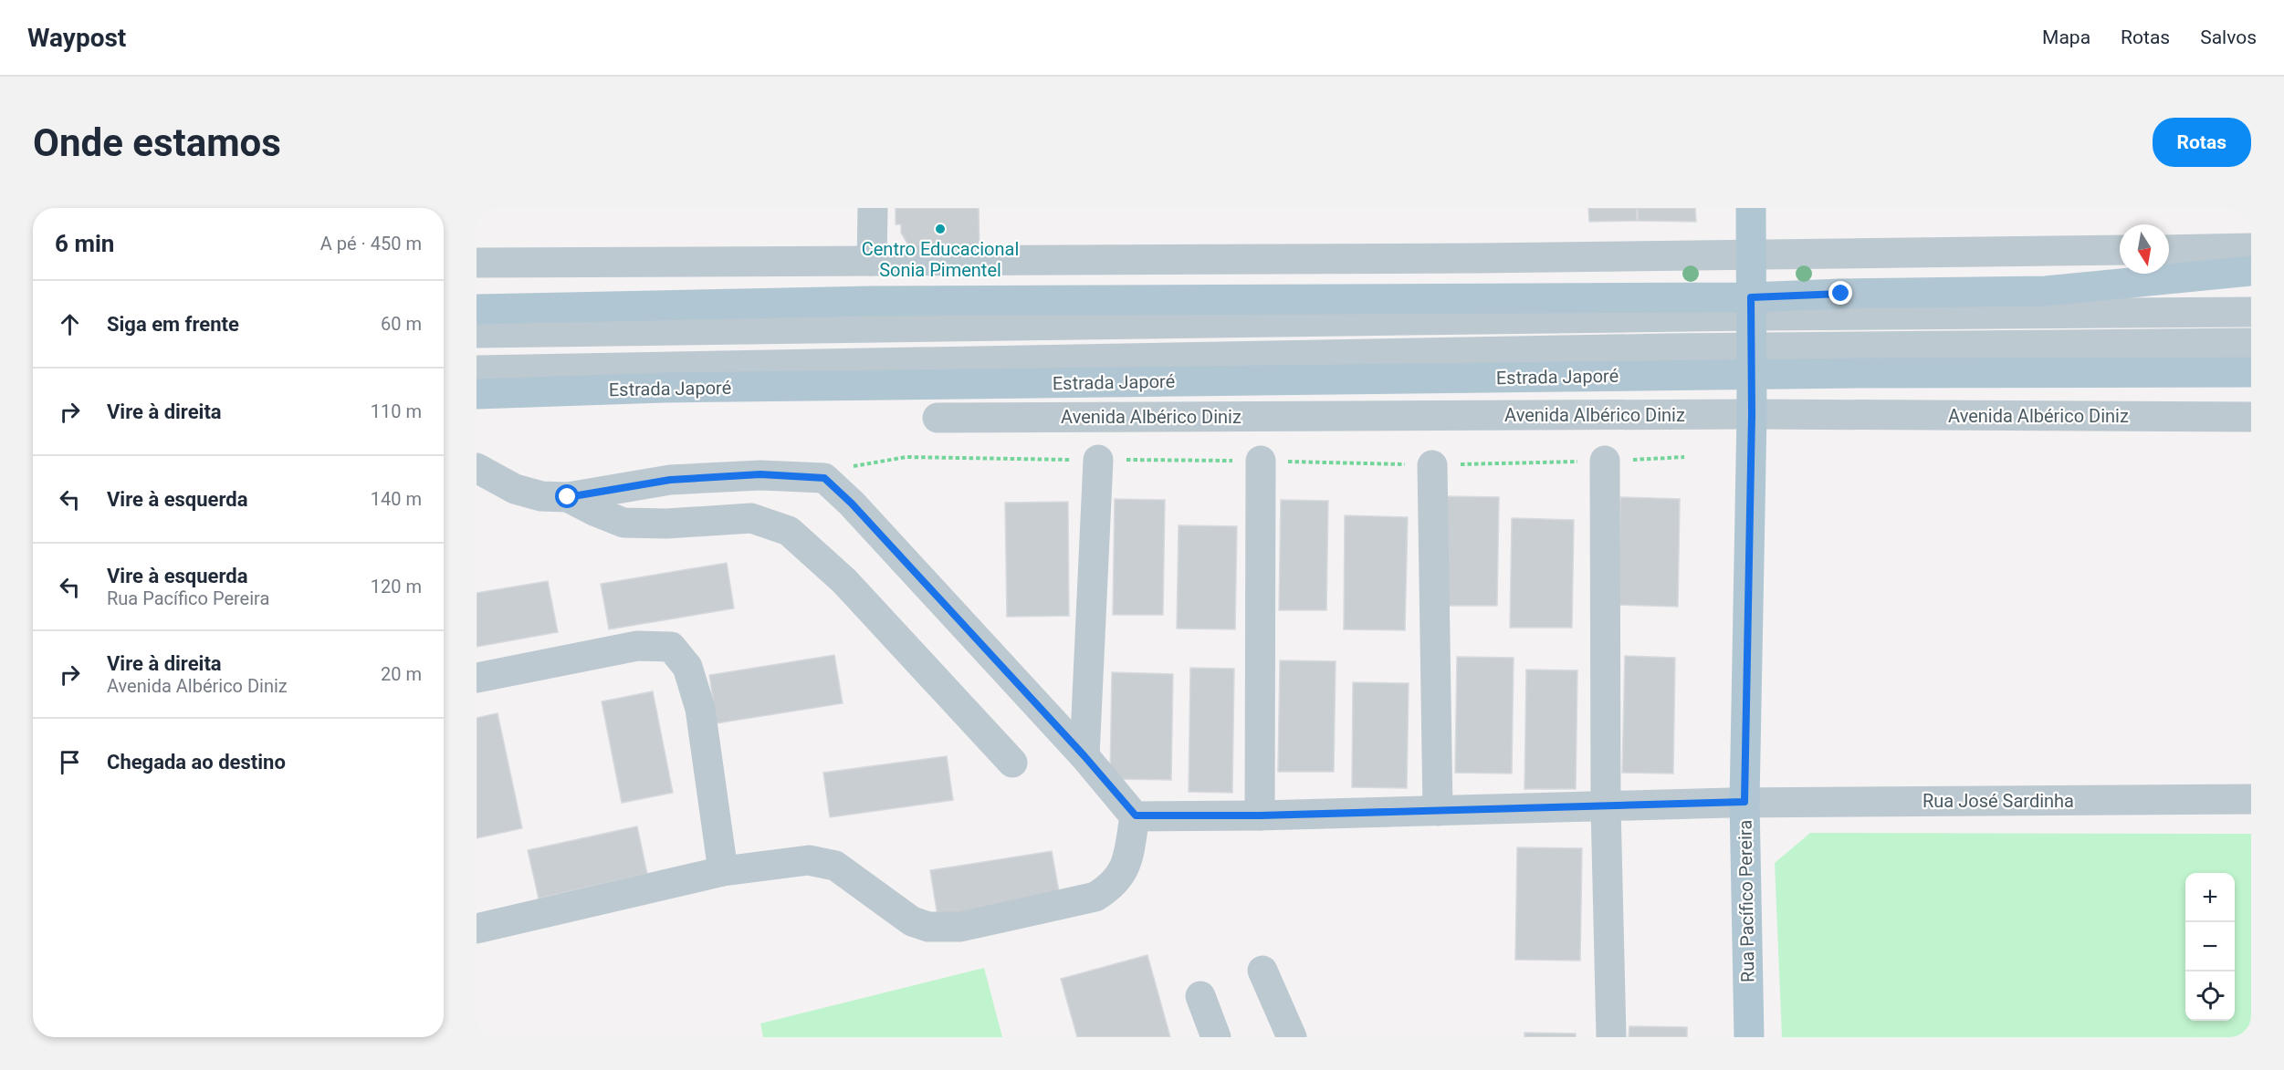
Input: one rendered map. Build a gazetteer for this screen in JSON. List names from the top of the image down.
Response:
{
  "streets": {
    "main road": ["Estrada Japoré", "Rua Pacífico Pereira"],
    "street": ["Avenida Albérico Diniz", "Rua José Sardinha"]
  },
  "crossings": [
    ["Estrada Japoré", "Rua Pacífico Pereira"],
    ["Avenida Albérico Diniz", "Rua Pacífico Pereira"],
    ["Rua José Sardinha", "Rua Pacífico Pereira"]
  ],
  "places": ["Centro Educacional Sonia Pimentel"],
  "north": "bottom",
  "page": {
    "header": "Waypost",
    "nav": ["Mapa", "Rotas", "Salvos"],
    "buttons": "Rotas",
    "title": "Onde estamos",
    "heading": ["6 min", "A pé · 450 m"],
    "list": [
      ["Siga em frente", "60 m"],
      ["Vire à direita", "110 m"],
      ["Vire à esquerda", "140 m"],
      ["Vire à esquerda", "Rua Pacífico Pereira", "120 m"],
      ["Vire à direita", "Avenida Albérico Diniz", "20 m"],
      "Chegada ao destino"
    ],
    "map_buttons": ["+", "−"]
  }
}
